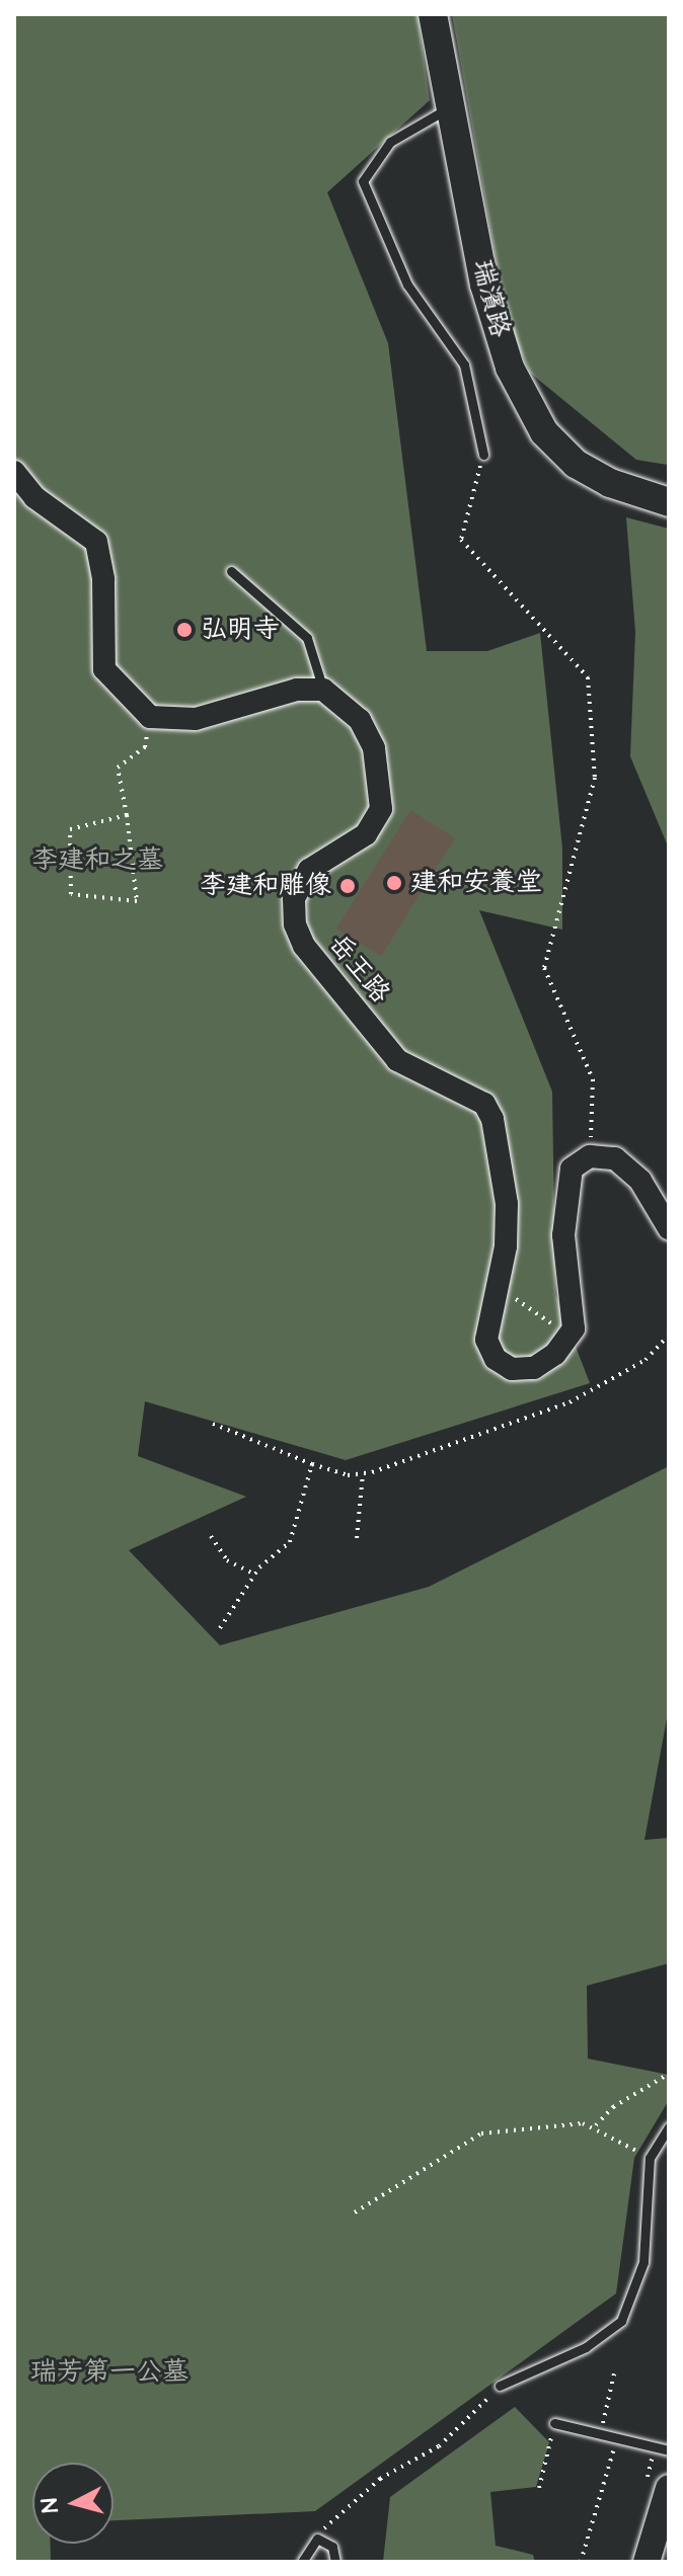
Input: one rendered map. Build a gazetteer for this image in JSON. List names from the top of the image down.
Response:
{
  "streets": {
    "main road": ["瑞濱路"],
    "street": ["岳王路"]
  },
  "parks": ["李建和之墓", "瑞芳第一公墓"],
  "places": ["弘明寺", "建和安養堂", "李建和雕像"],
  "north": "left"
}
